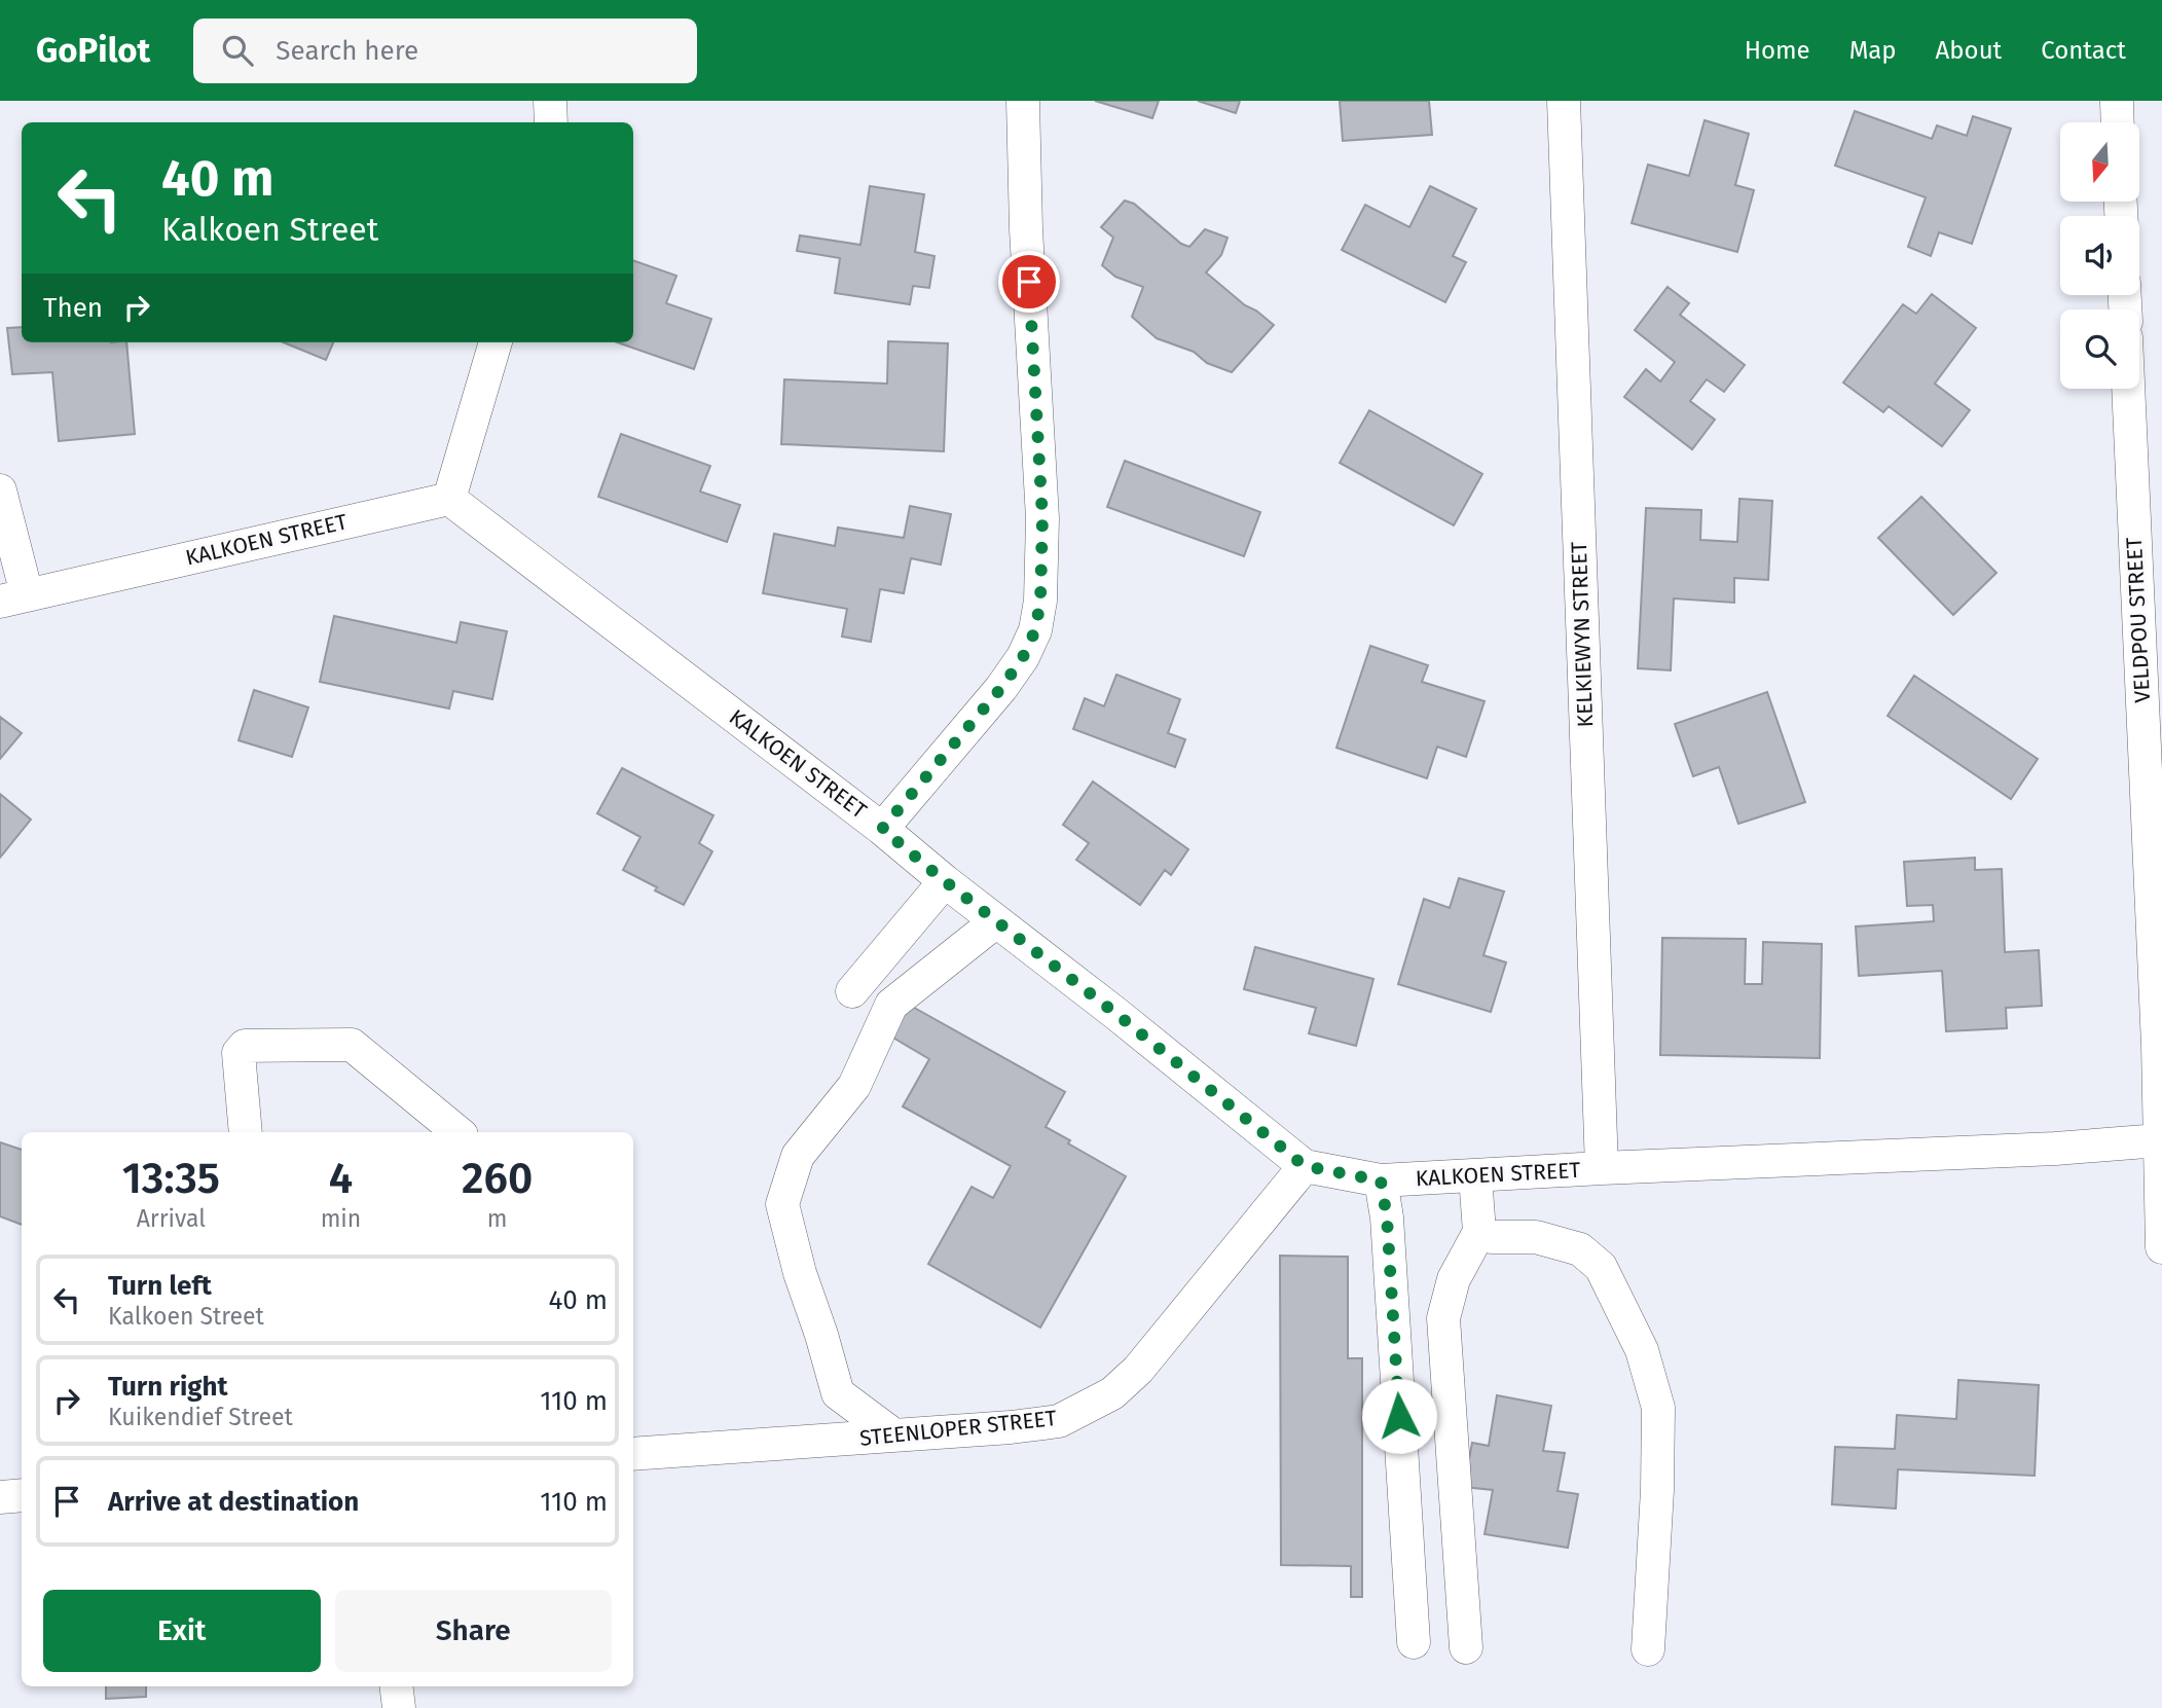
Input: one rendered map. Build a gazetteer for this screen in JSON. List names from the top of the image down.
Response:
{
  "streets": {
    "street": [
      "KALKOEN STREET",
      "VELDPOU STREET",
      "KELKIEWYN STREET",
      "STEENLOPER STREET"
    ]
  },
  "crossings": [
    ["KALKOEN STREET", "VELDPOU STREET"],
    ["KALKOEN STREET", "KELKIEWYN STREET"],
    ["KALKOEN STREET", "STEENLOPER STREET"]
  ],
  "north": "bottom",
  "page": {
    "header": "GoPilot",
    "search": "Search here",
    "nav": [
      "Home",
      "Map",
      "About",
      "Contact"
    ],
    "turn": ["40 m", "Kalkoen Street"],
    "then": "Then",
    "eta": [
      "13:35",
      "Arrival",
      "4",
      "min",
      "260",
      "m"
    ],
    "list": [
      {
        "name": "Turn left",
        "note": "Kalkoen Street",
        "value": "40 m"
      },
      {
        "name": "Turn right",
        "note": "Kuikendief Street",
        "value": "110 m"
      },
      {
        "name": "Arrive at destination",
        "value": "110 m"
      }
    ],
    "buttons": ["Exit", "Share"]
  }
}
